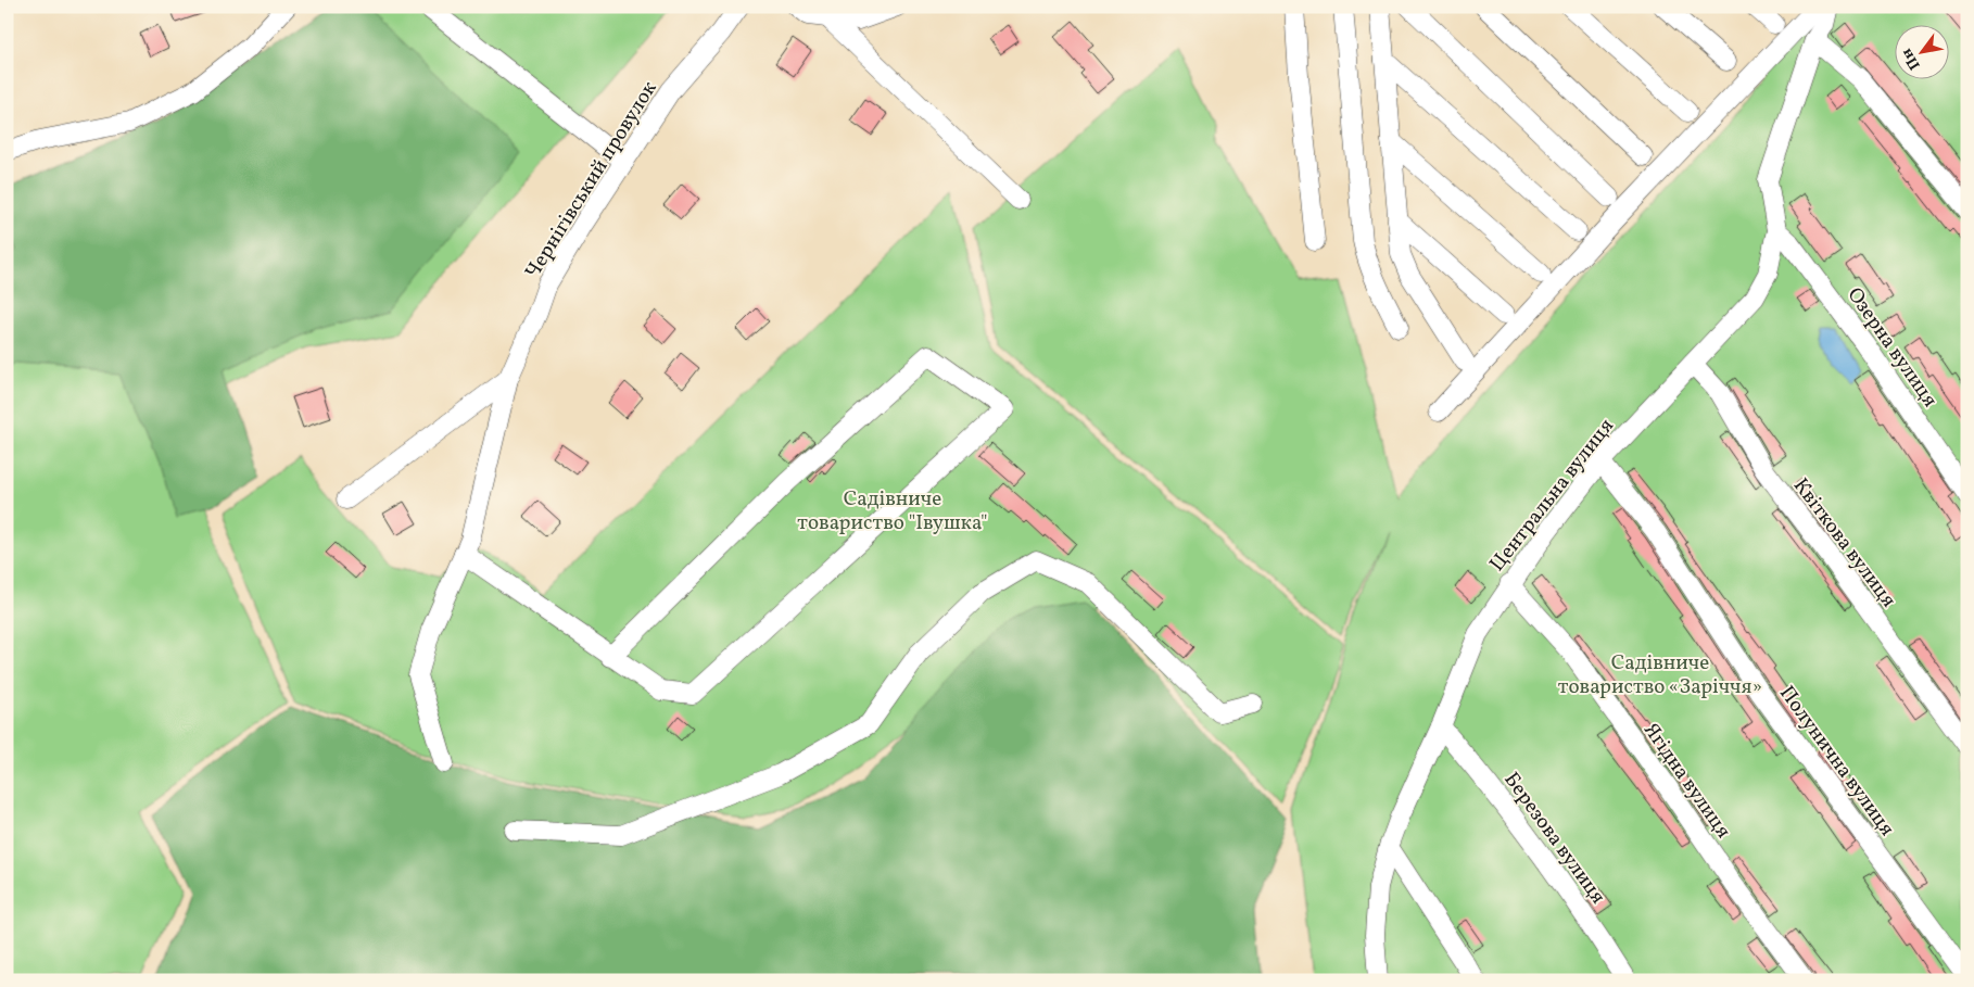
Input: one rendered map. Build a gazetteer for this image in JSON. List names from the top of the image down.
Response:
{
  "streets": {
    "street": [
      "Чернігівський провулок",
      "Озерна вулиця",
      "Центральна вулиця",
      "Квіткова вулиця",
      "Полунична вулиця",
      "Ягідна вулиця",
      "Березова вулиця"
    ]
  },
  "crossings": [
    ["Озерна вулиця", "Центральна вулиця"],
    ["Центральна вулиця", "Квіткова вулиця"],
    ["Центральна вулиця", "Полунична вулиця"],
    ["Центральна вулиця", "Ягідна вулиця"],
    ["Центральна вулиця", "Березова вулиця"]
  ],
  "parks": ["Садівниче товариство \"Івушка\"", "Садівниче товариство «Заріччя»"],
  "north": "bottom left"
}
